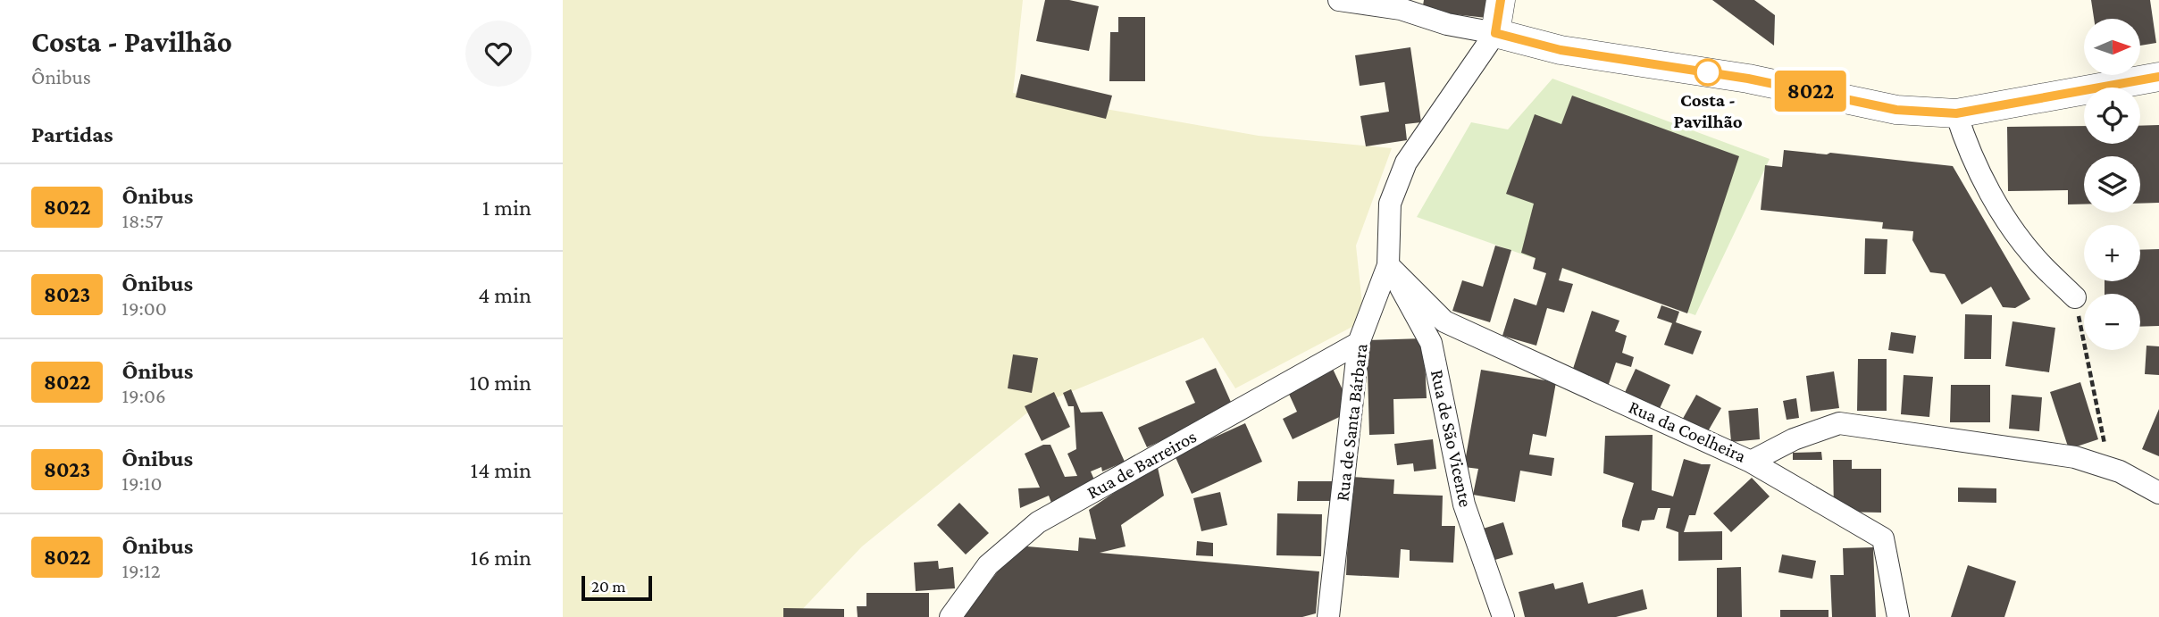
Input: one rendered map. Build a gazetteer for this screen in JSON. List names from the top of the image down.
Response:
{
  "streets": {
    "street": [
      "Rua de Santa Bárbara",
      "Rua da Coelheira",
      "Rua de São Vicente",
      "Rua de Barreiros"
    ]
  },
  "crossings": [
    ["Rua de Santa Bárbara", "Rua da Coelheira"],
    ["Rua de Santa Bárbara", "Rua de São Vicente"],
    ["Rua de Santa Bárbara", "Rua de Barreiros"],
    ["Rua da Coelheira", "Rua de São Vicente"]
  ],
  "places": ["Costa - Pavilhão"],
  "lines": ["bus line 8022"],
  "scale_bar": "20 m",
  "north": "right",
  "page": {
    "heading": [
      ["Costa - Pavilhão", "Ônibus"],
      "Partidas"
    ],
    "on_map": "8022",
    "map_buttons": ["+", "−"],
    "list": [
      {
        "mark": "8022",
        "name": "Ônibus",
        "note": "18:57",
        "value": "1 min"
      },
      {
        "mark": "8023",
        "name": "Ônibus",
        "note": "19:00",
        "value": "4 min"
      },
      {
        "mark": "8022",
        "name": "Ônibus",
        "note": "19:06",
        "value": "10 min"
      },
      {
        "mark": "8023",
        "name": "Ônibus",
        "note": "19:10",
        "value": "14 min"
      },
      {
        "mark": "8022",
        "name": "Ônibus",
        "note": "19:12",
        "value": "16 min"
      }
    ],
    "scale": "20 m"
  }
}
